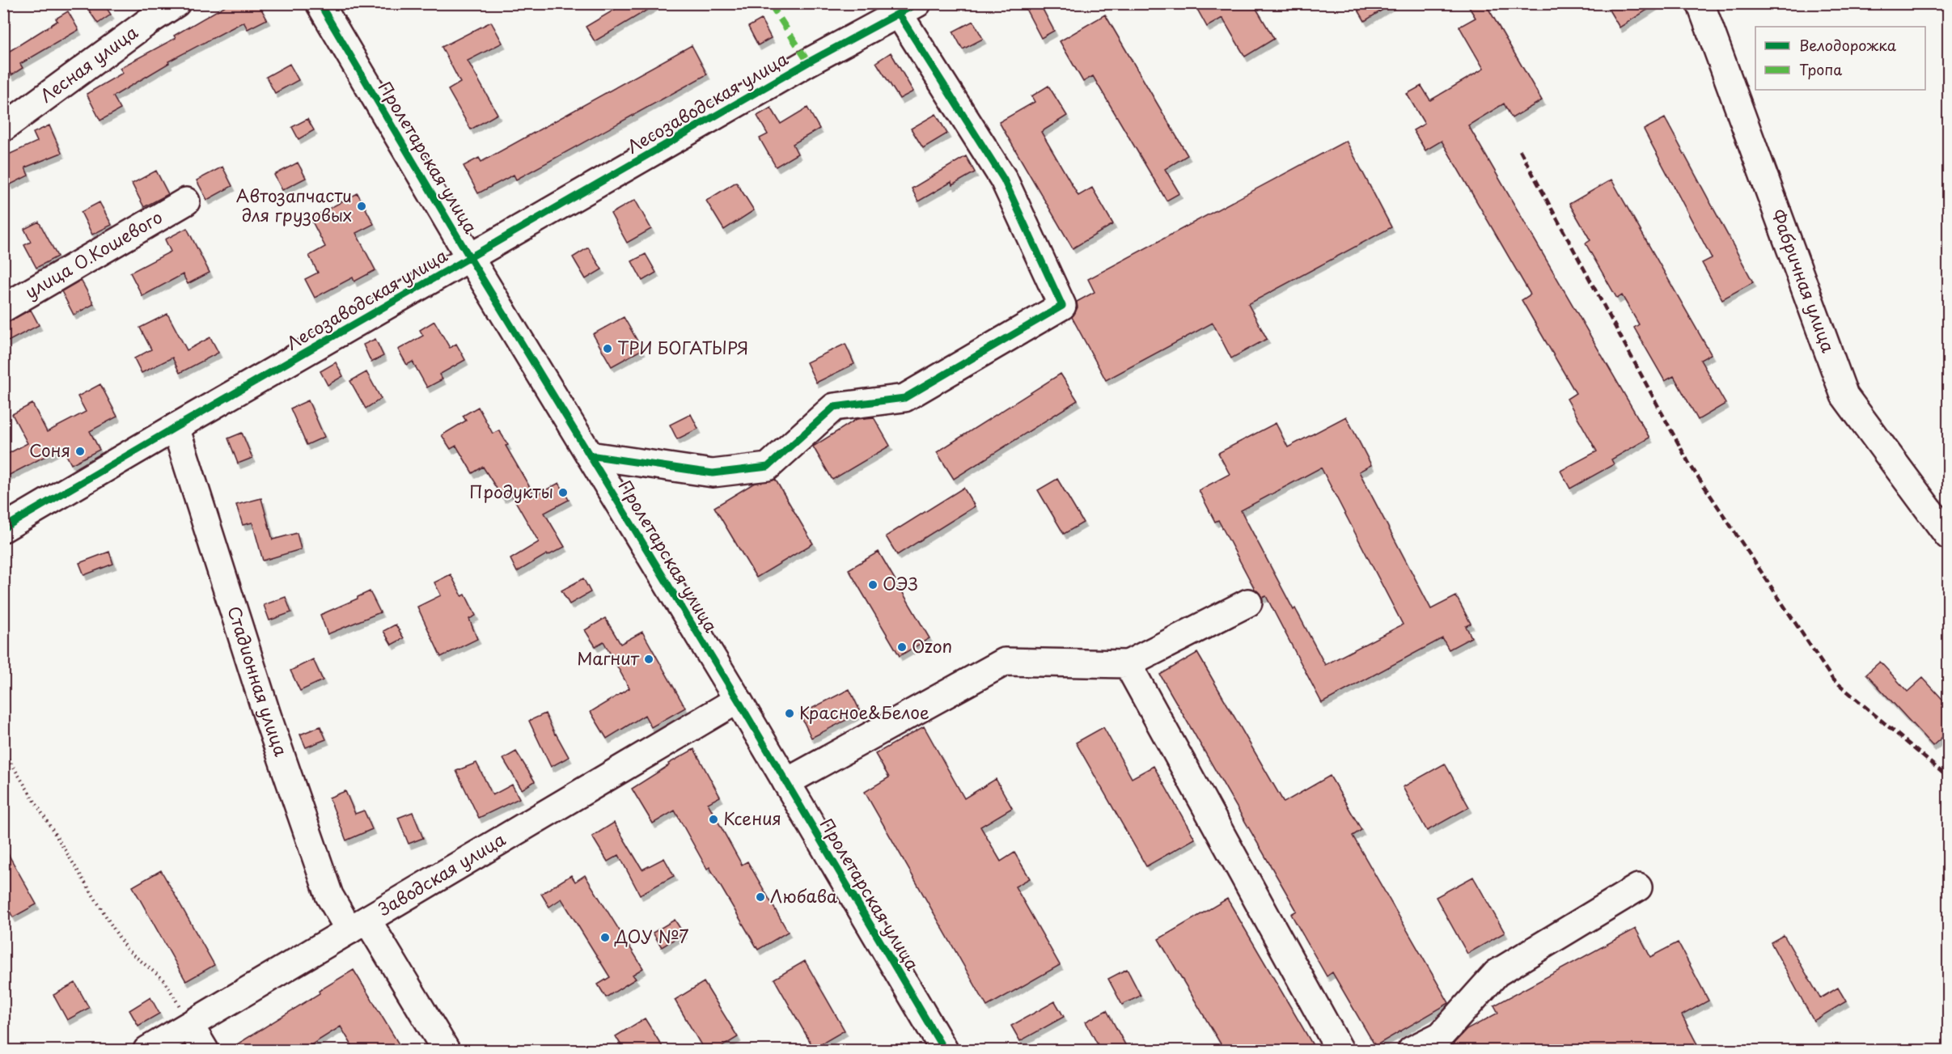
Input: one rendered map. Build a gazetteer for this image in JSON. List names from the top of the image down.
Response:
{
  "streets": {
    "street": [
      "Лесная улица",
      "Лесозаводская улица",
      "Пролетарская улица",
      "улица О.Кошевого",
      "Фабричная улица",
      "Стадионная улица",
      "Заводская улица"
    ]
  },
  "crossings": [
    ["Лесозаводская улица", "Пролетарская улица"],
    ["Лесозаводская улица", "Стадионная улица"],
    ["Пролетарская улица", "Заводская улица"],
    ["Стадионная улица", "Заводская улица"]
  ],
  "places": [
    "Автозапчасти для грузовых",
    "ТРИ БОГАТЫРЯ",
    "Соня",
    "Продукты",
    "ОЭЗ",
    "Ozon",
    "Магнит",
    "Красное&Белое",
    "Ксения",
    "Любава",
    "ДОУ №7"
  ],
  "legend": ["Велодорожка", "Тропа"]
}
